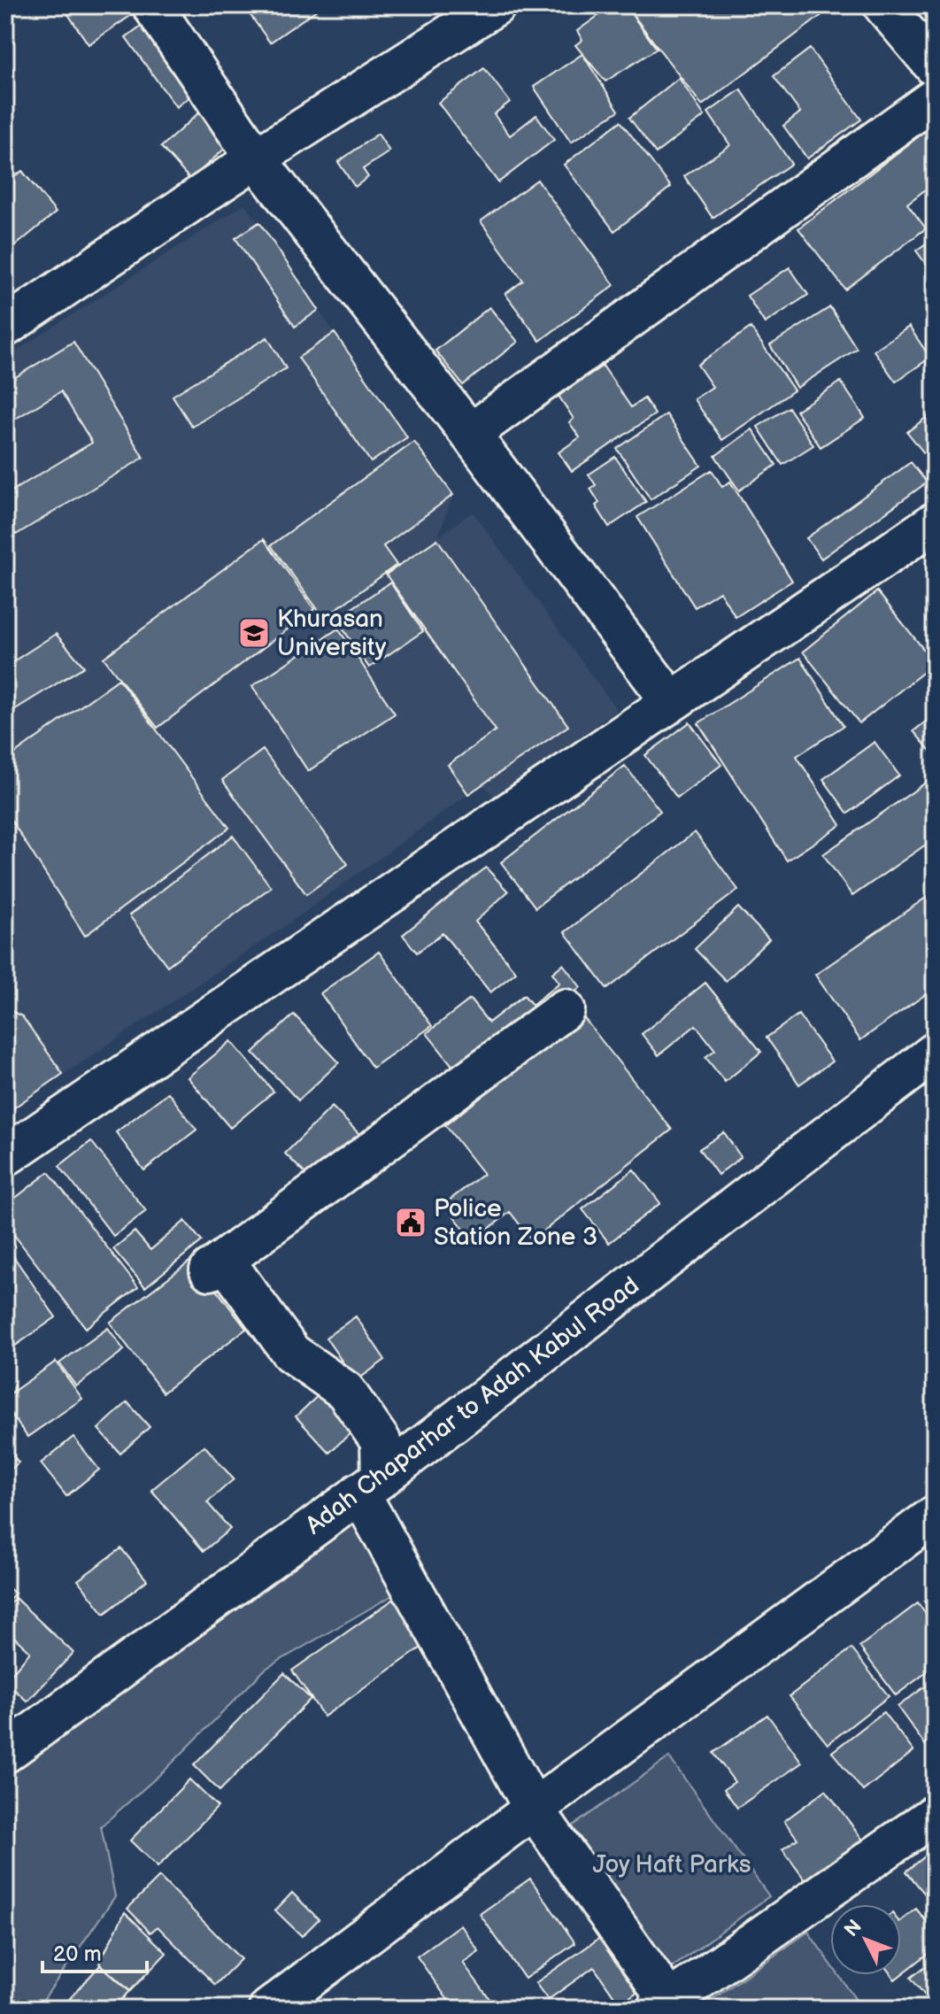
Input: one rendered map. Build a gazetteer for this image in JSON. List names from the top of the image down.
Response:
{
  "streets": {
    "street": ["Adah Chaparhar to Adah Kabul Road"]
  },
  "parks": ["Joy Haft Parks"],
  "places": {
    "school or university": ["Khurasan University"],
    "public building": ["Police Station Zone 3"]
  },
  "scale_bar": "20 m",
  "north": "top left"
}
